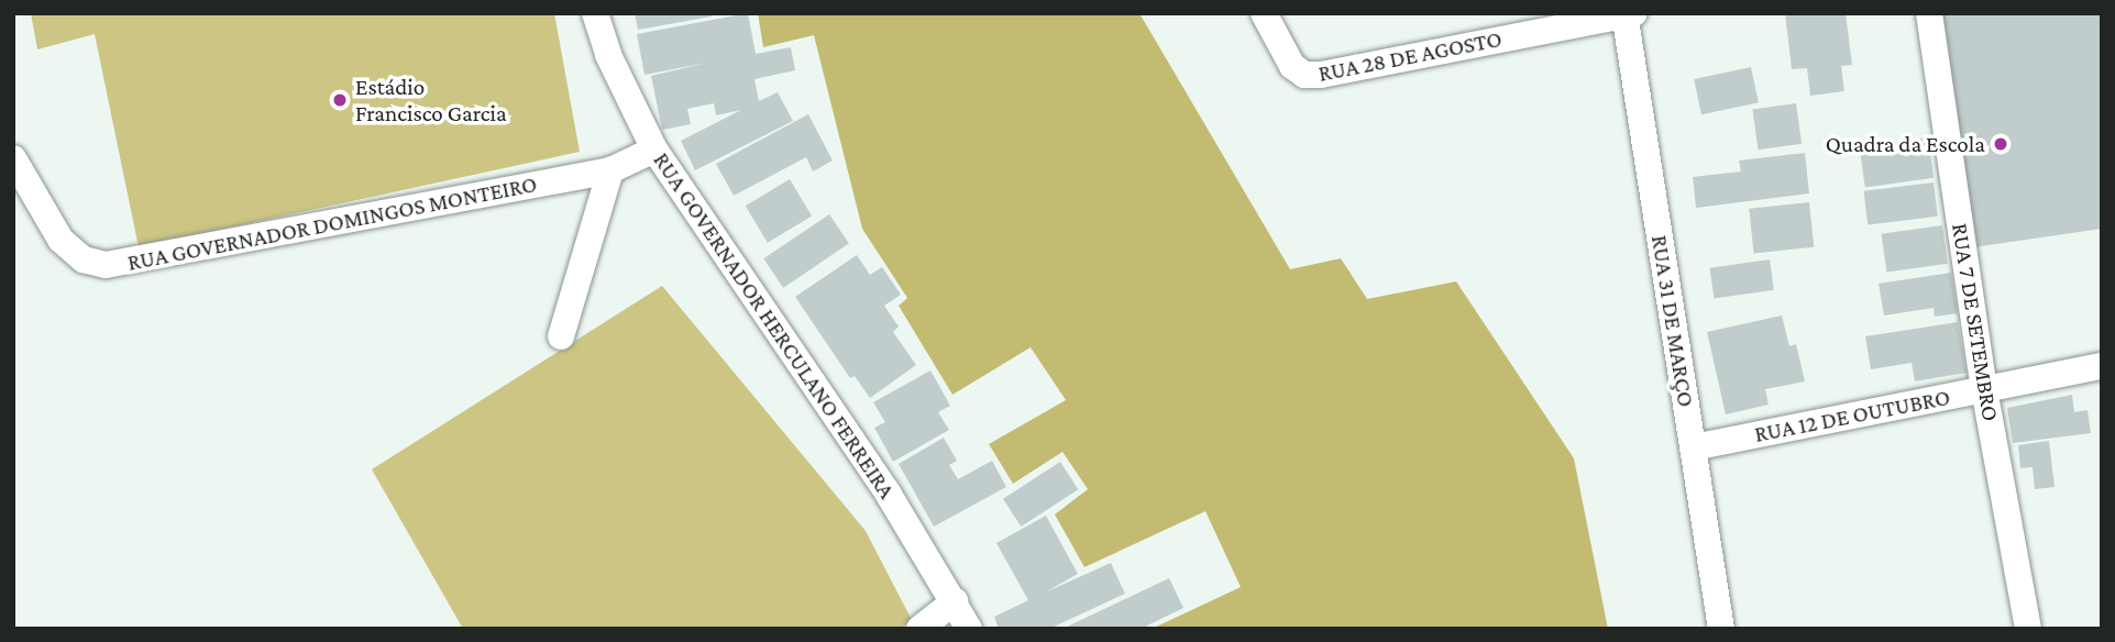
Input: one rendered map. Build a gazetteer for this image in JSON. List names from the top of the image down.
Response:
{
  "streets": {
    "street": [
      "RUA 28 DE AGOSTO",
      "RUA GOVERNADOR DOMINGOS MONTEIRO",
      "RUA 31 DE MARÇO",
      "RUA 7 DE SETEMBRO",
      "RUA GOVERNADOR HERCULANO FERREIRA",
      "RUA 12 DE OUTUBRO"
    ]
  },
  "crossings": [
    ["RUA 28 DE AGOSTO", "RUA 31 DE MARÇO"],
    ["RUA GOVERNADOR DOMINGOS MONTEIRO", "RUA GOVERNADOR HERCULANO FERREIRA"],
    ["RUA 31 DE MARÇO", "RUA 12 DE OUTUBRO"],
    ["RUA 7 DE SETEMBRO", "RUA 12 DE OUTUBRO"]
  ],
  "places": ["Estádio Francisco Garcia", "Quadra da Escola"]
}
